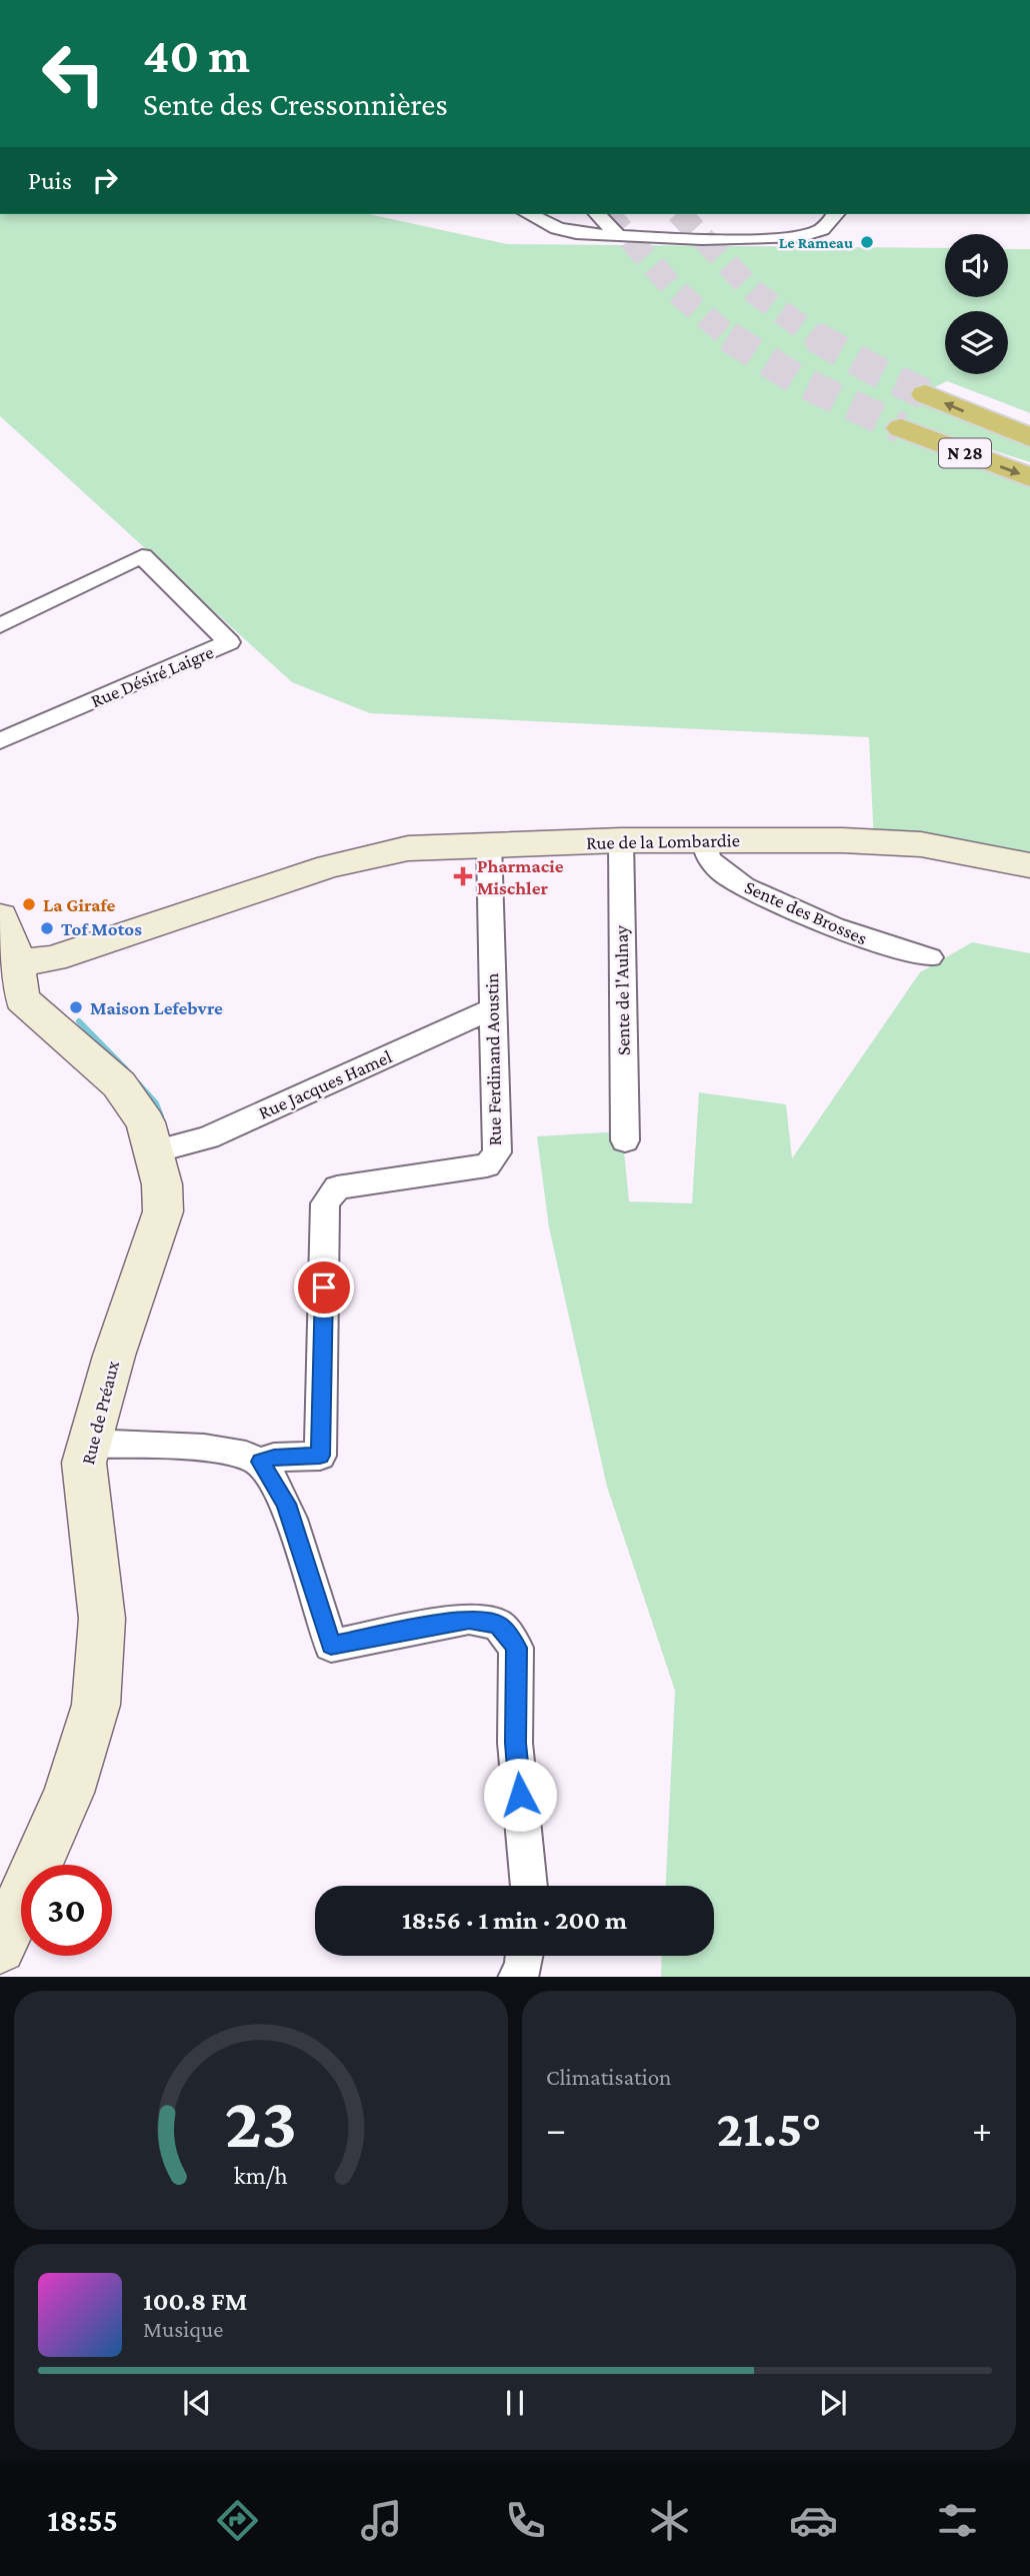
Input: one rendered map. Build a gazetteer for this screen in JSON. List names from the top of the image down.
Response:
{
  "streets": {
    "highway": ["N 28"],
    "main road": ["Rue de la Lombardie", "Rue de Préaux"],
    "street": [
      "Rue Désiré Laigre",
      "Sente des Brosses",
      "Sente de l'Aulnay",
      "Rue Ferdinand Aoustin",
      "Rue Jacques Hamel"
    ]
  },
  "crossings": [
    ["Rue de la Lombardie", "Sente des Brosses"],
    ["Rue de la Lombardie", "Sente de l'Aulnay"],
    ["Rue de la Lombardie", "Rue Ferdinand Aoustin"],
    ["Rue de la Lombardie", "Rue de Préaux"],
    ["Rue Ferdinand Aoustin", "Rue Jacques Hamel"],
    ["Rue Jacques Hamel", "Rue de Préaux"]
  ],
  "places": {
    "other": [
      "Le Rameau",
      "La Girafe",
      "Tof Motos",
      "Maison Lefebvre"
    ],
    "health": ["Pharmacie Mischler"]
  },
  "page": {
    "turn": ["40 m", "Sente des Cressonnières"],
    "then": "Puis",
    "limit": "30",
    "trip": "18:56 · 1 min · 200 m",
    "tile": "Climatisation",
    "heat": ["−", "21.5°", "+"],
    "song": ["100.8 FM", "Musique"],
    "tabs": "18:55",
    "gauge": ["23", "km/h"]
  }
}
